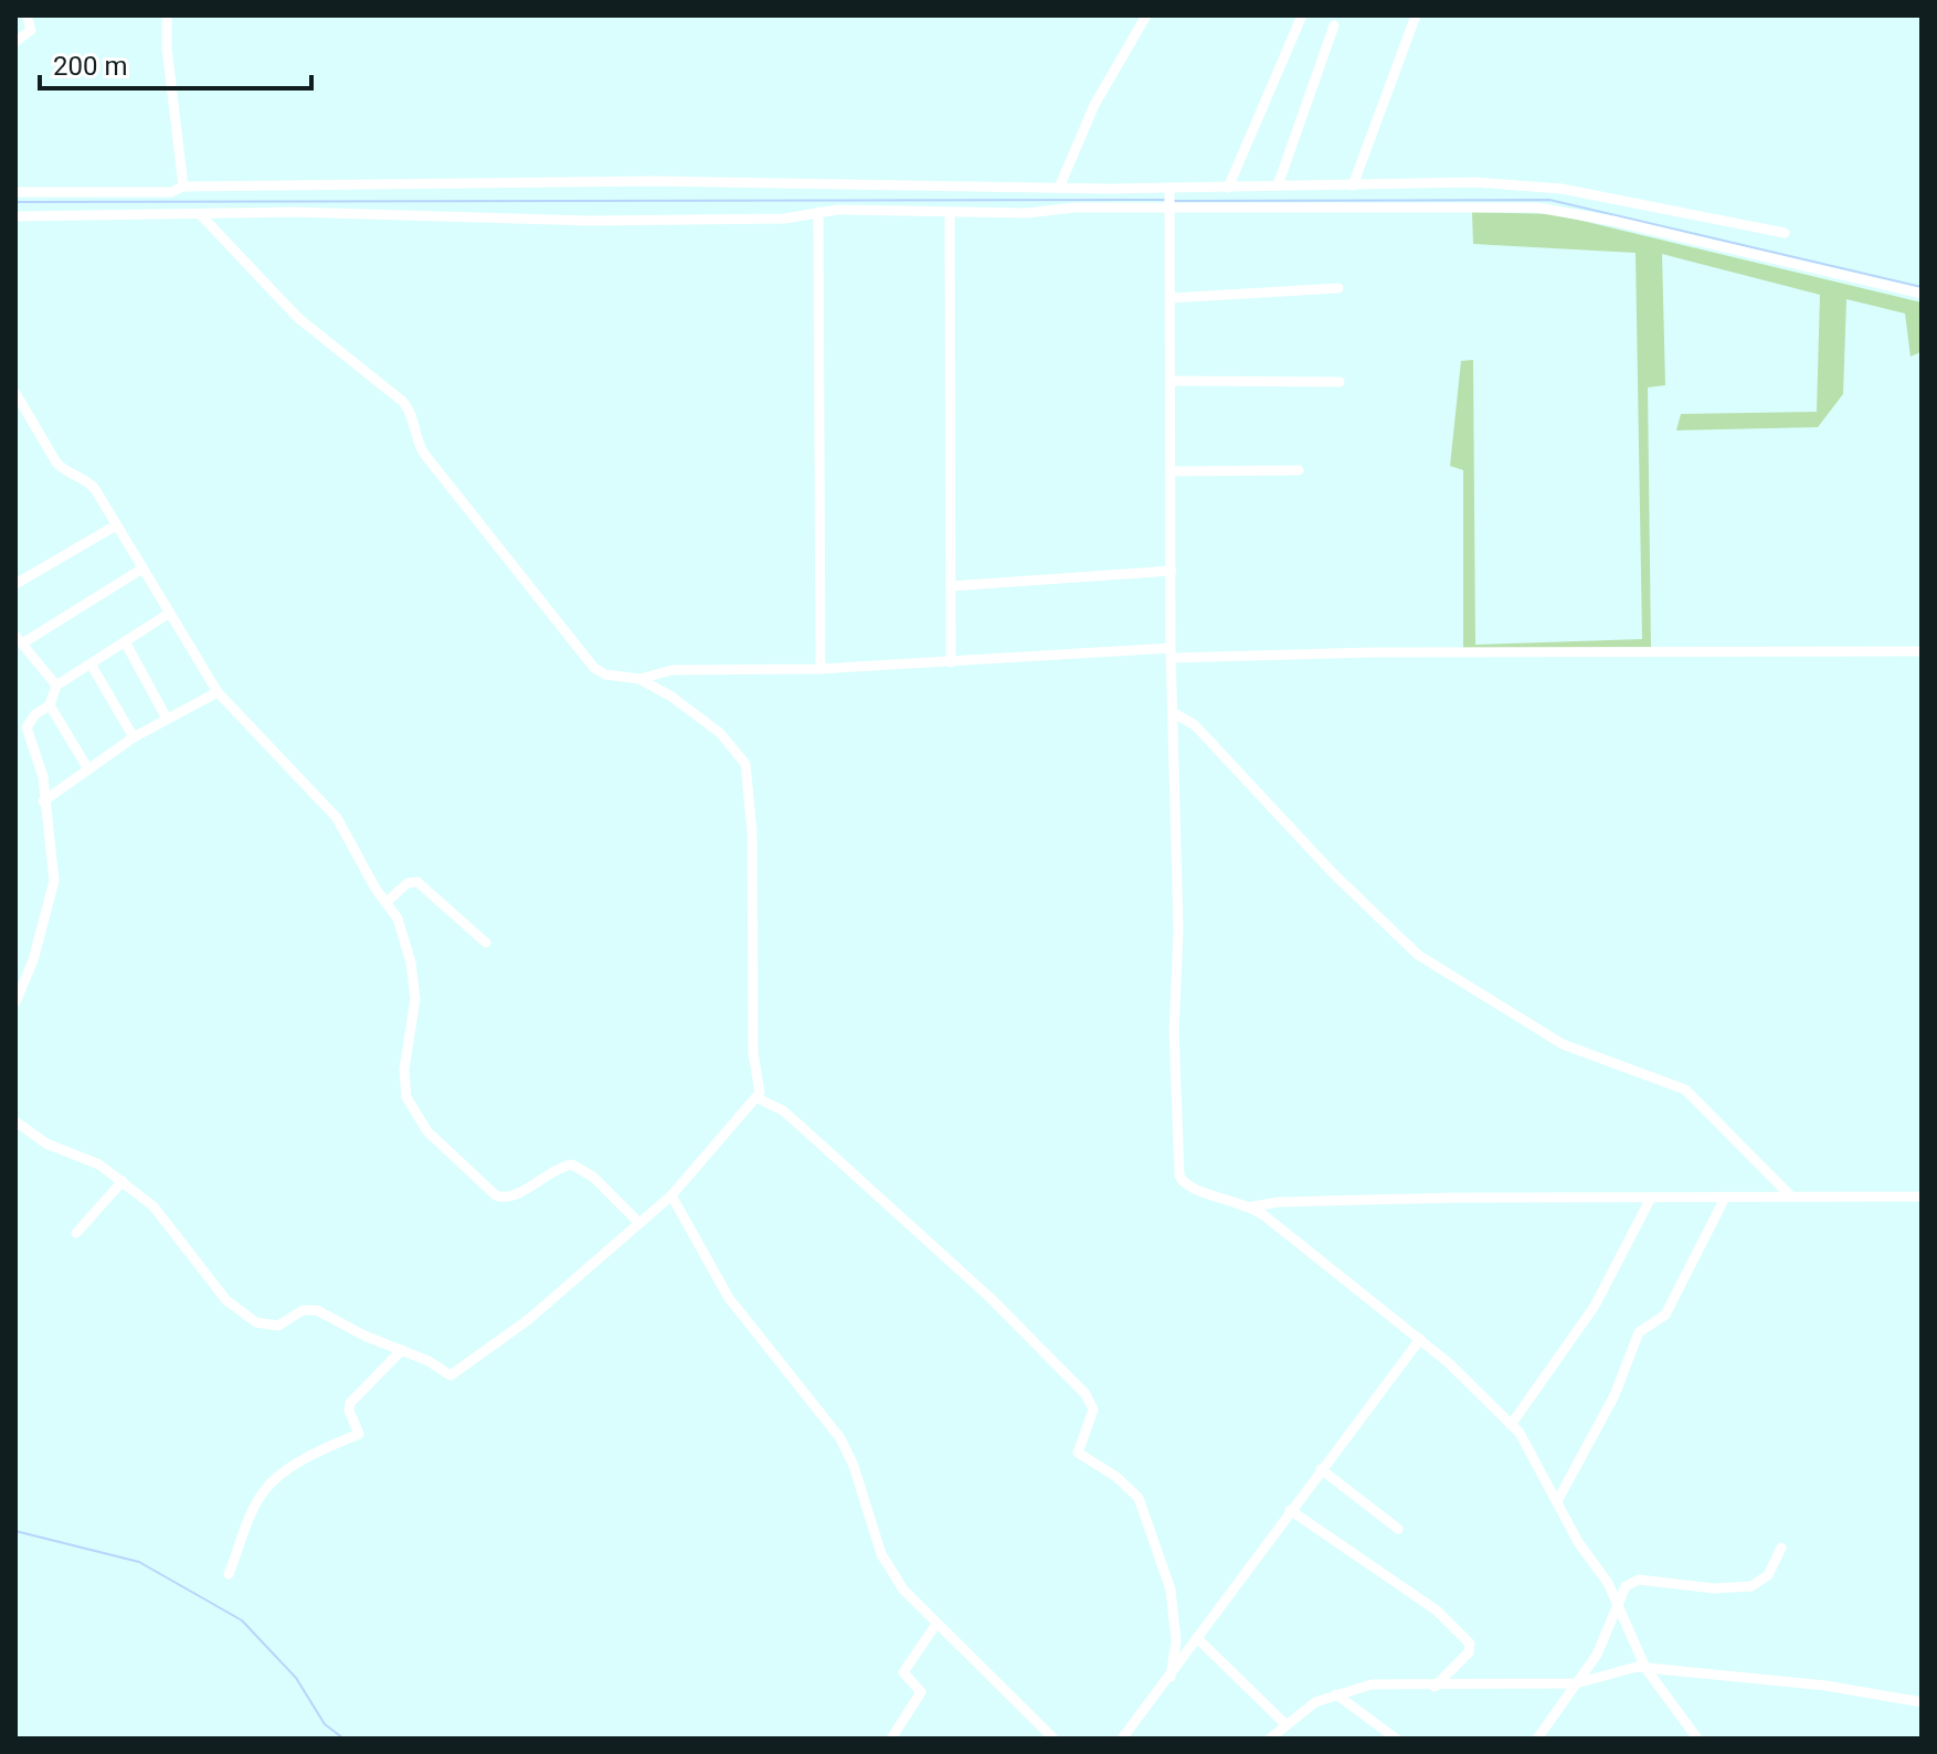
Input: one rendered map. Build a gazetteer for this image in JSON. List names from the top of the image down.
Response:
{
  "scale_bar": "200 m"
}
